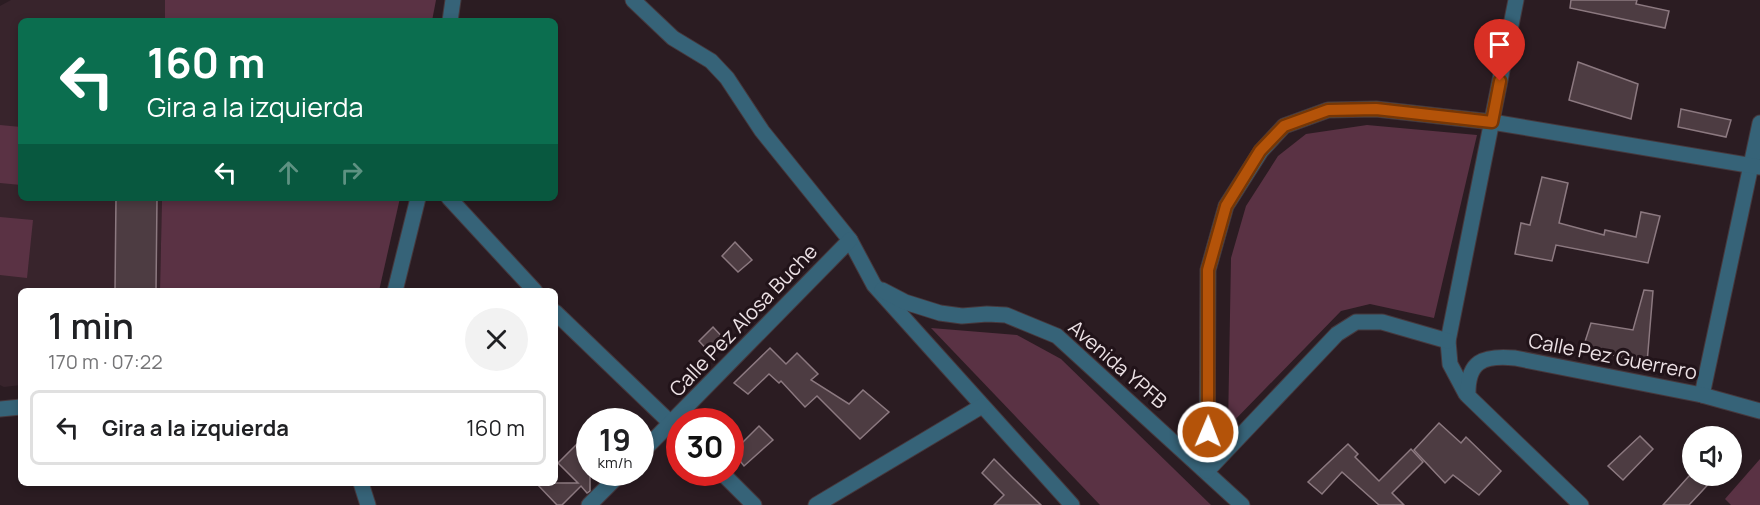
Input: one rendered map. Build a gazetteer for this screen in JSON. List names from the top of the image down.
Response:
{
  "streets": {
    "street": ["Calle Pez Alosa Buche", "Calle Pez Guerrero", "Avenida YPFB"]
  },
  "page": {
    "turn": ["160 m", "Gira a la izquierda"],
    "heading": ["1 min", "170 m · 07:22"],
    "list": [
      {
        "name": "Gira a la izquierda",
        "value": "160 m"
      }
    ],
    "speed": "19 km/h",
    "limit": "30"
  }
}
